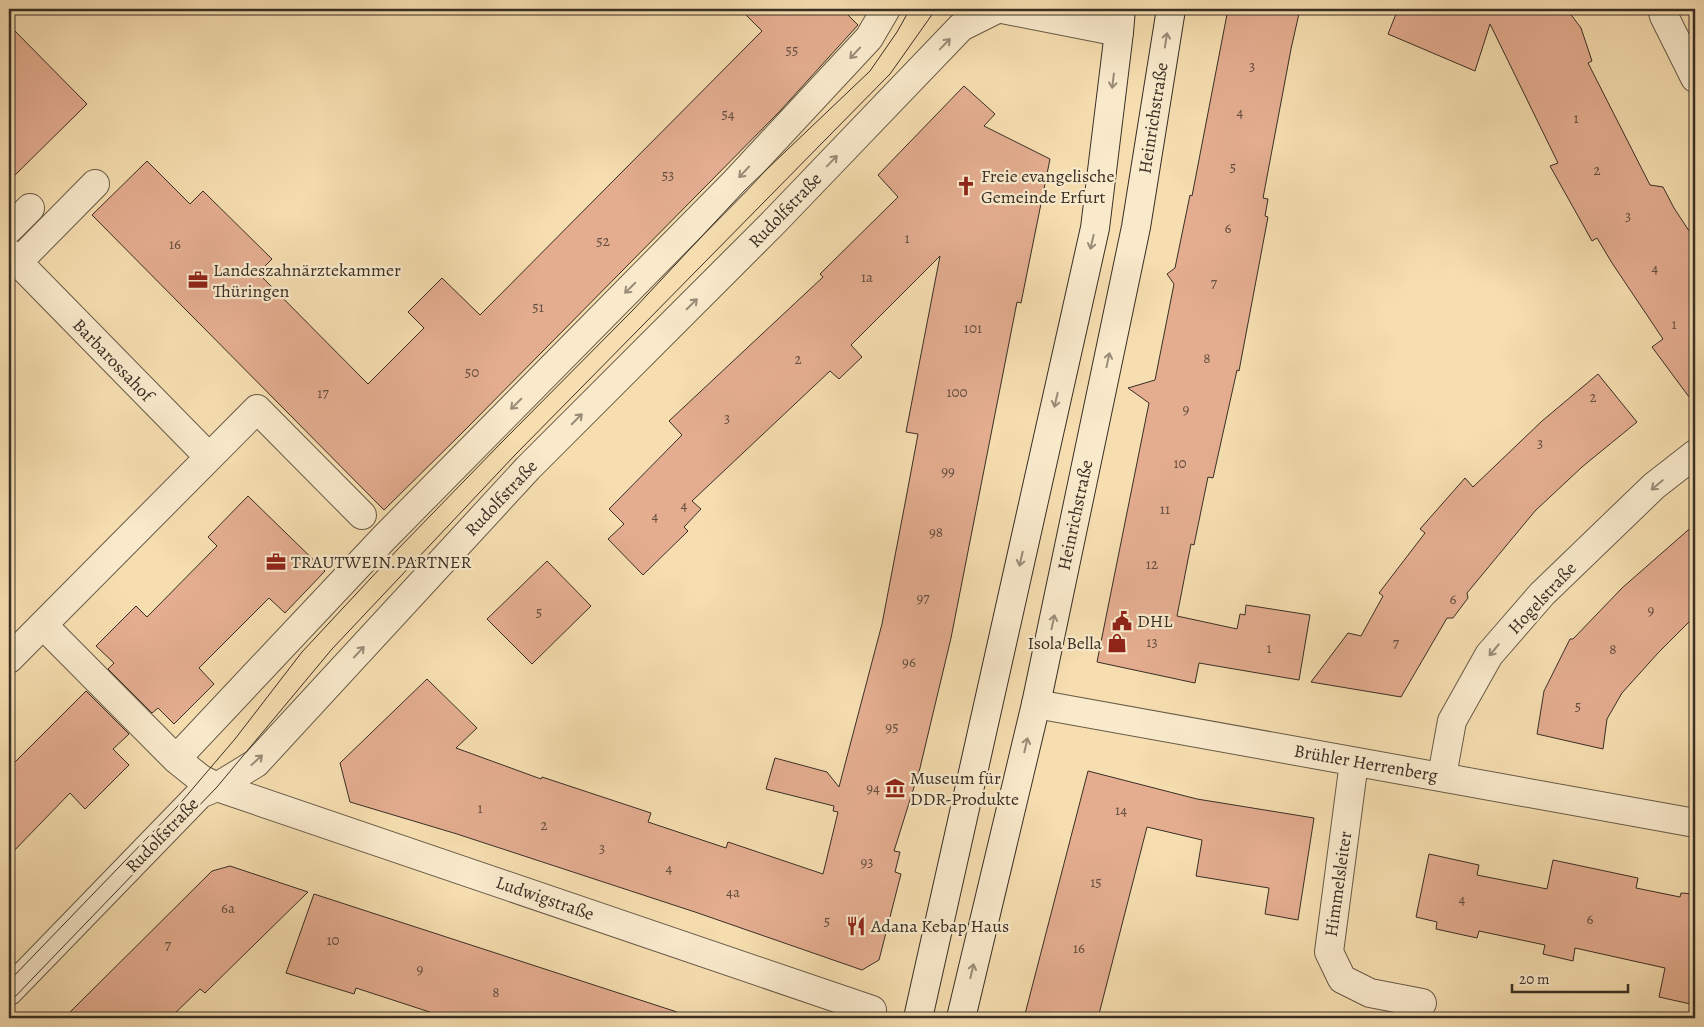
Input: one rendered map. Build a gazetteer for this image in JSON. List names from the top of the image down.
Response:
{
  "streets": {
    "street": [
      "Heinrichstraße",
      "Rudolfstraße",
      "Barbarossahof",
      "Hogelstraße",
      "Brühler Herrenberg",
      "Himmelsleiter",
      "Ludwigstraße"
    ]
  },
  "crossings": [
    ["Heinrichstraße", "Brühler Herrenberg"],
    ["Rudolfstraße", "Ludwigstraße"],
    ["Hogelstraße", "Brühler Herrenberg"],
    ["Brühler Herrenberg", "Himmelsleiter"]
  ],
  "one_way": ["Hogelstraße"],
  "places": {
    "church": ["Freie evangelische Gemeinde Erfurt"],
    "office": ["Landeszahnärztekammer Thüringen", "TRAUTWEIN.PARTNER"],
    "public building": ["DHL"],
    "shop": ["Isola Bella"],
    "museum": ["Museum für DDR-Produkte"],
    "restaurant": ["Adana Kebap Haus"]
  },
  "house_numbers": [
    "55",
    "3",
    "4",
    "54",
    "1",
    "5",
    "2",
    "53",
    "3",
    "6",
    "1",
    "52",
    "16",
    "4",
    "1a",
    "7",
    "51",
    "1",
    "101",
    "8",
    "2",
    "50",
    "100",
    "17",
    "2",
    "9",
    "3",
    "3",
    "10",
    "99",
    "4",
    "11",
    "4",
    "98",
    "12",
    "97",
    "6",
    "9",
    "5",
    "13",
    "7",
    "1",
    "8",
    "96",
    "5",
    "95",
    "94",
    "1",
    "14",
    "2",
    "3",
    "93",
    "4",
    "15",
    "4a",
    "4",
    "6a",
    "6",
    "5",
    "10",
    "7",
    "16",
    "9",
    "8"
  ],
  "scale_bar": "20 m"
}
